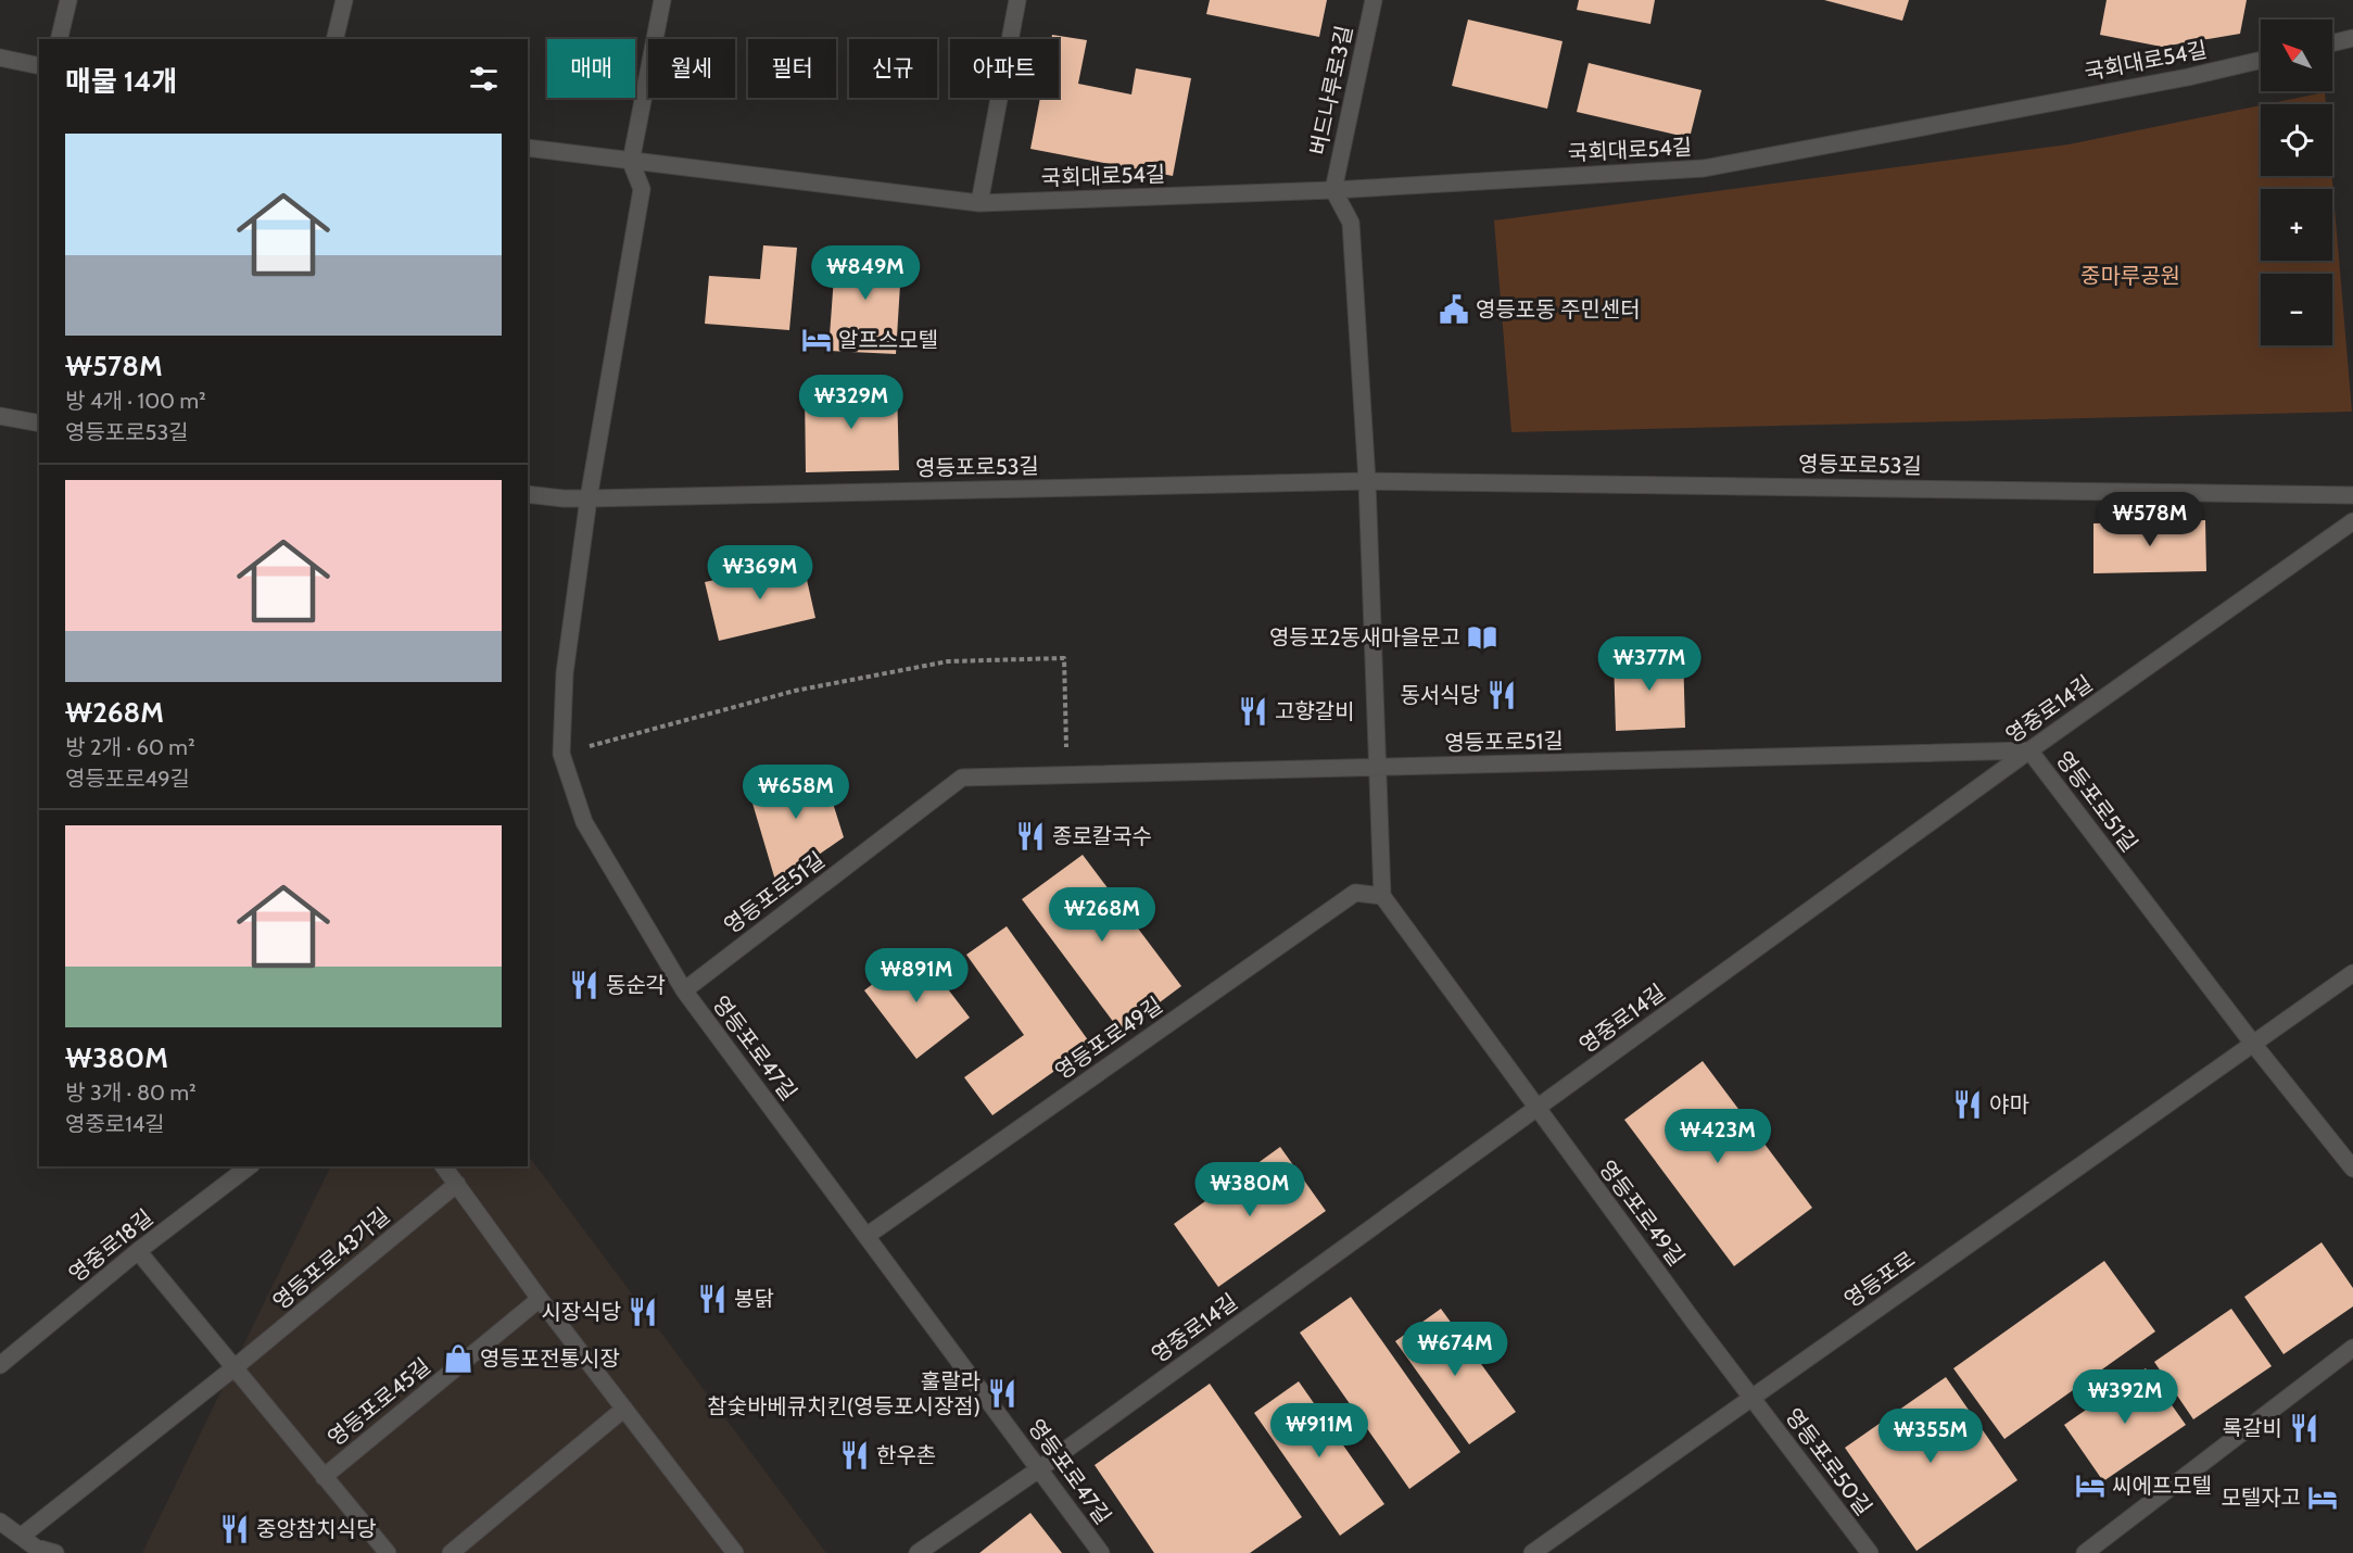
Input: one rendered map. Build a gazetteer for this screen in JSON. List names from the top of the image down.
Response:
{
  "streets": {
    "street": [
      "국회대로54길",
      "버드나루로3길",
      "영등포로53길",
      "영중로14길",
      "영등포로51길",
      "영등포로49길",
      "영등포로47길",
      "영중로18길",
      "영등포로43가길",
      "영등포로",
      "영등포로45길",
      "영등포로50길"
    ]
  },
  "crossings": [
    ["국회대로54길", "버드나루로3길"],
    ["영등포로53길", "영등포로47길"],
    ["영중로14길", "영등포로51길"],
    ["영중로14길", "영등포로49길"],
    ["영중로14길", "영등포로47길"],
    ["영등포로51길", "영등포로47길"],
    ["영등포로51길", "영등포로"],
    ["영등포로49길", "영등포로47길"],
    ["영등포로49길", "영등포로"],
    ["영등포로49길", "영등포로50길"],
    ["영등포로", "영등포로50길"]
  ],
  "parks": ["중마루공원"],
  "places": {
    "public building": ["영등포동 주민센터"],
    "hotel": ["알프스모텔", "씨에프모텔", "모텔자고"],
    "library": ["영등포2동새마을문고"],
    "restaurant": [
      "동서식당",
      "고향갈비",
      "종로칼국수",
      "동순각",
      "야마",
      "봉닭",
      "시장식당",
      "훌랄라 참숯바베큐치킨(영등포시장점)",
      "록갈비",
      "한우촌",
      "중앙참치식당"
    ],
    "shop": ["영등포전통시장"]
  },
  "north": "top left",
  "page": {
    "map_buttons": ["+", "−"],
    "chip": [
      "매매",
      "월세",
      "필터",
      "신규",
      "아파트"
    ],
    "heading": "매물 14개",
    "list": [
      {
        "name": "₩578M",
        "note": "방 4개 · 100 m² · 영등포로53길"
      },
      {
        "name": "₩268M",
        "note": "방 2개 · 60 m² · 영등포로49길"
      },
      {
        "name": "₩380M",
        "note": "방 3개 · 80 m² · 영중로14길"
      }
    ],
    "price": [
      "₩849M",
      "₩329M",
      "₩578M",
      "₩369M",
      "₩377M",
      "₩658M",
      "₩268M",
      "₩891M",
      "₩423M",
      "₩380M",
      "₩674M",
      "₩392M",
      "₩911M",
      "₩355M"
    ]
  }
}
